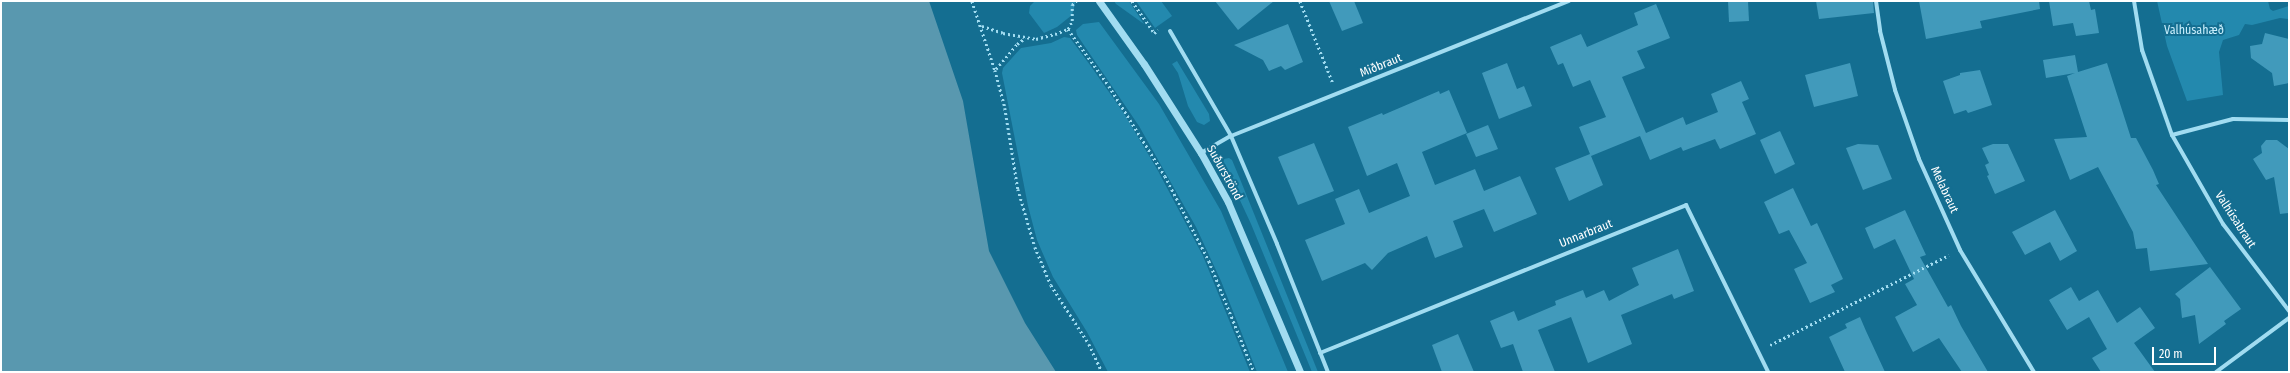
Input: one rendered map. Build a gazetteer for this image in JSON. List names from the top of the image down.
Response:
{
  "streets": {
    "street": [
      "Miðbraut",
      "Suðurströnd",
      "Melabraut",
      "Valhúsabraut",
      "Unnarbraut"
    ]
  },
  "crossings": [
    ["Miðbraut", "Suðurströnd"]
  ],
  "parks": ["Valhúsahæð"],
  "scale_bar": "20 m"
}
